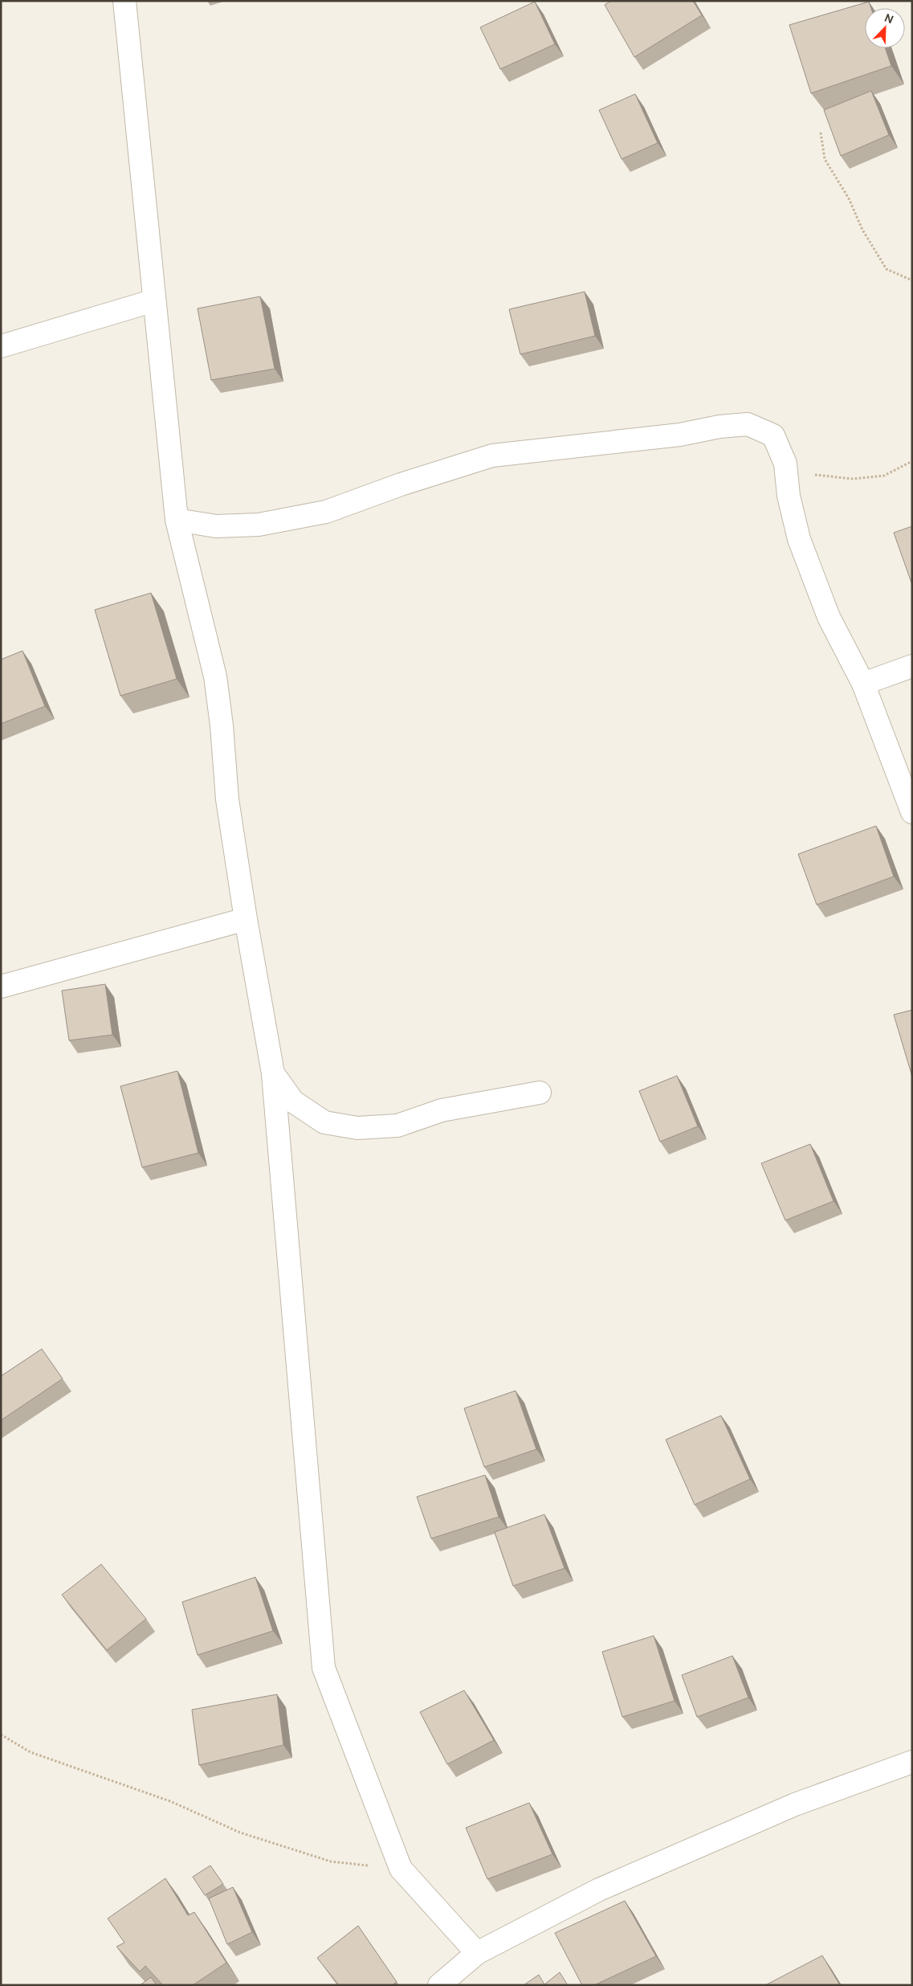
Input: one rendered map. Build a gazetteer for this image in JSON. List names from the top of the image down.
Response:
{
  "north": "top right"
}
